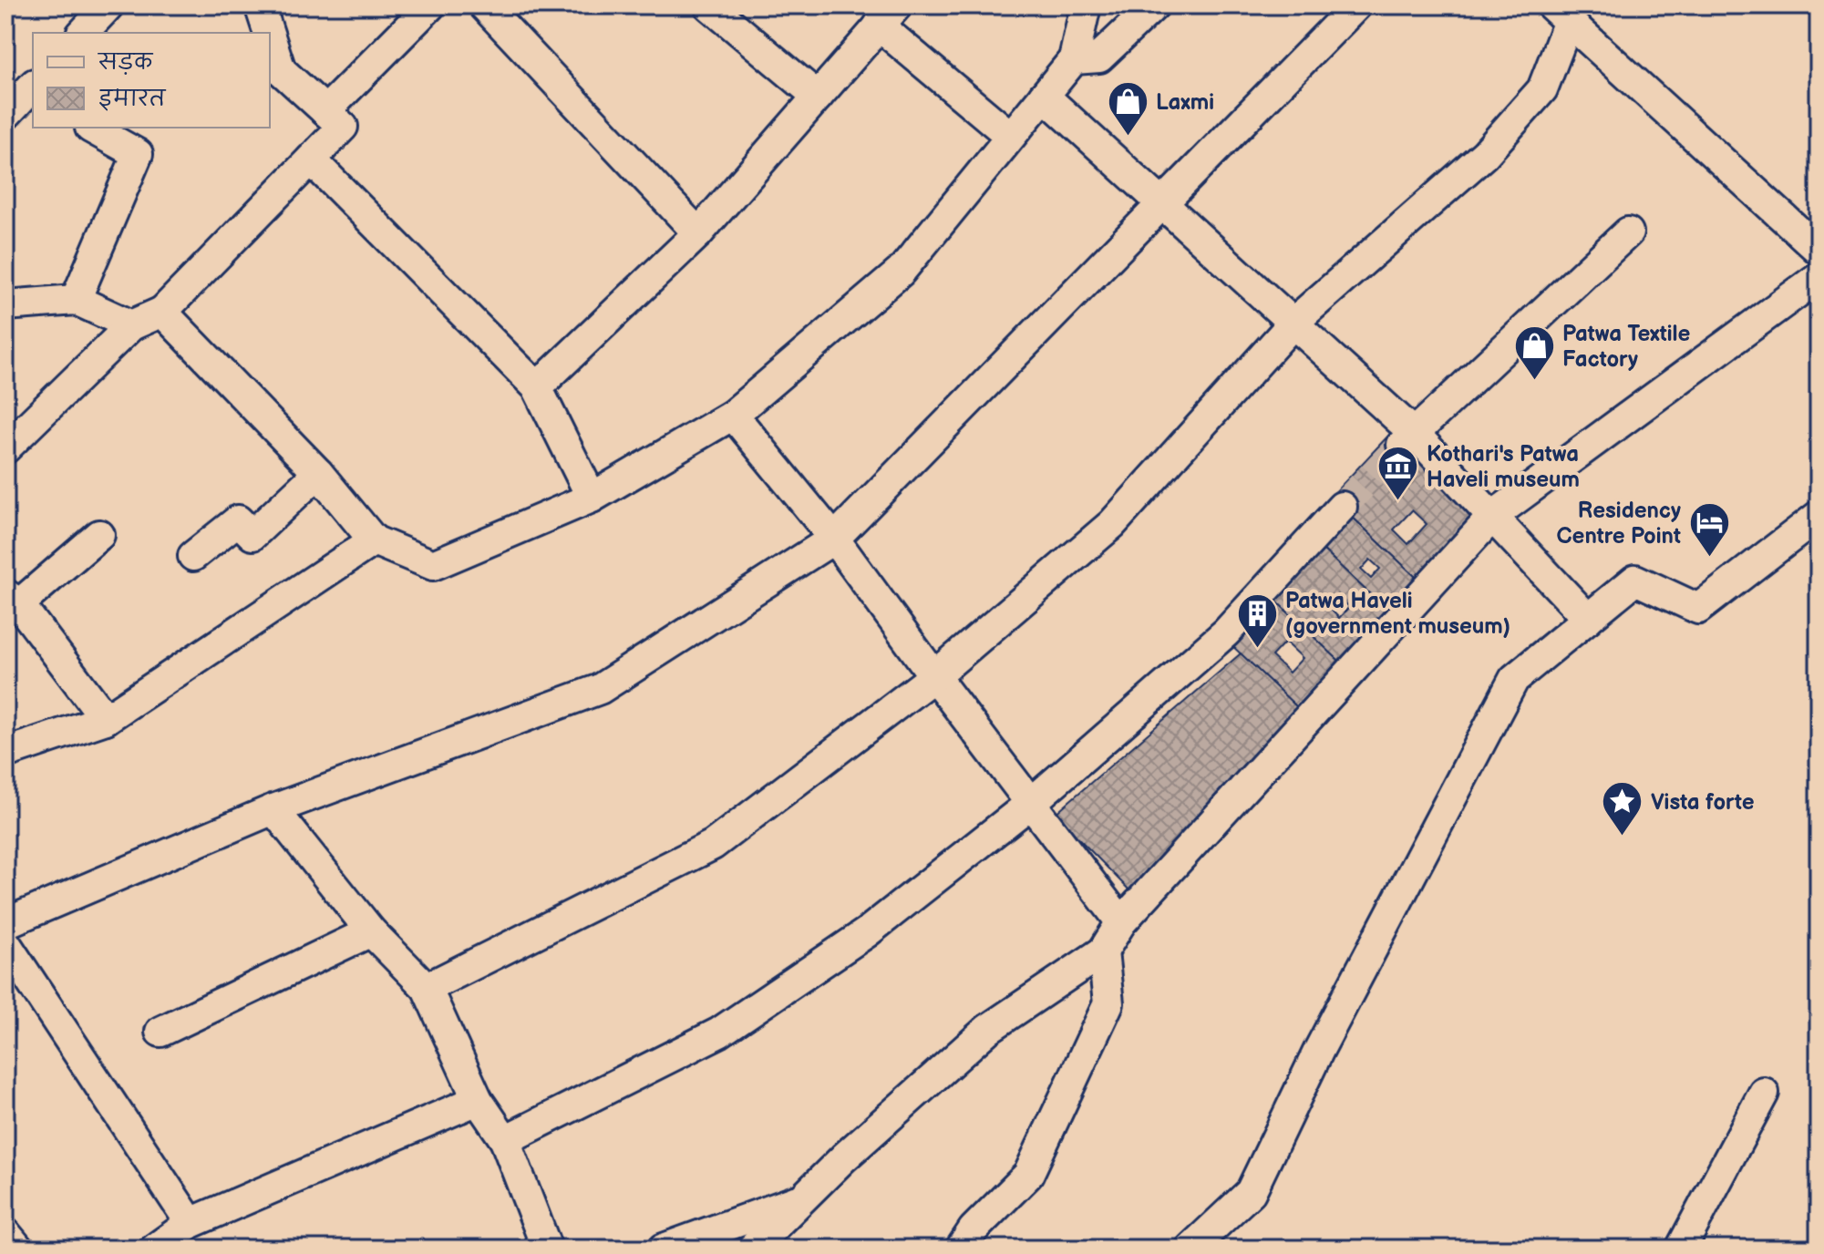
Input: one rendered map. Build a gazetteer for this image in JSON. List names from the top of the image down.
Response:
{
  "places": {
    "shop": ["Laxmi", "Patwa Textile Factory"],
    "museum": ["Kothari's Patwa Haveli museum"],
    "hotel": ["Residency Centre Point"],
    "building": ["Patwa Haveli (government museum)"],
    "place": ["Vista forte"]
  },
  "legend": ["सड़क", "इमारत"]
}
